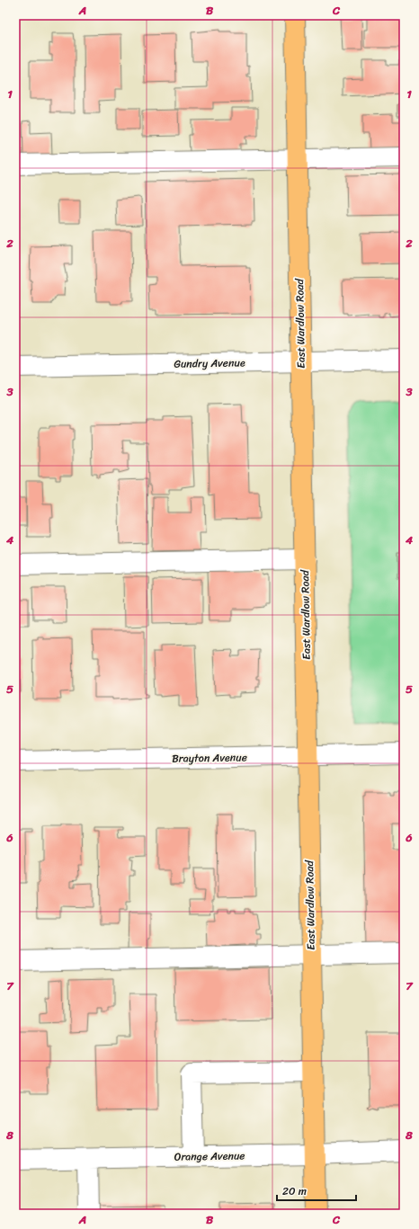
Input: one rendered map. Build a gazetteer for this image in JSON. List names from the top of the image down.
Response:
{
  "streets": {
    "main road": ["East Wardlow Road"],
    "street": ["Gundry Avenue", "Brayton Avenue", "Orange Avenue"]
  },
  "crossings": [
    ["East Wardlow Road", "Gundry Avenue"],
    ["East Wardlow Road", "Brayton Avenue"],
    ["East Wardlow Road", "Orange Avenue"]
  ],
  "scale_bar": "20 m",
  "grid": {
    "columns": ["A", "B", "C"],
    "rows": [
      "1",
      "2",
      "3",
      "4",
      "5",
      "6",
      "7",
      "8"
    ]
  }
}
